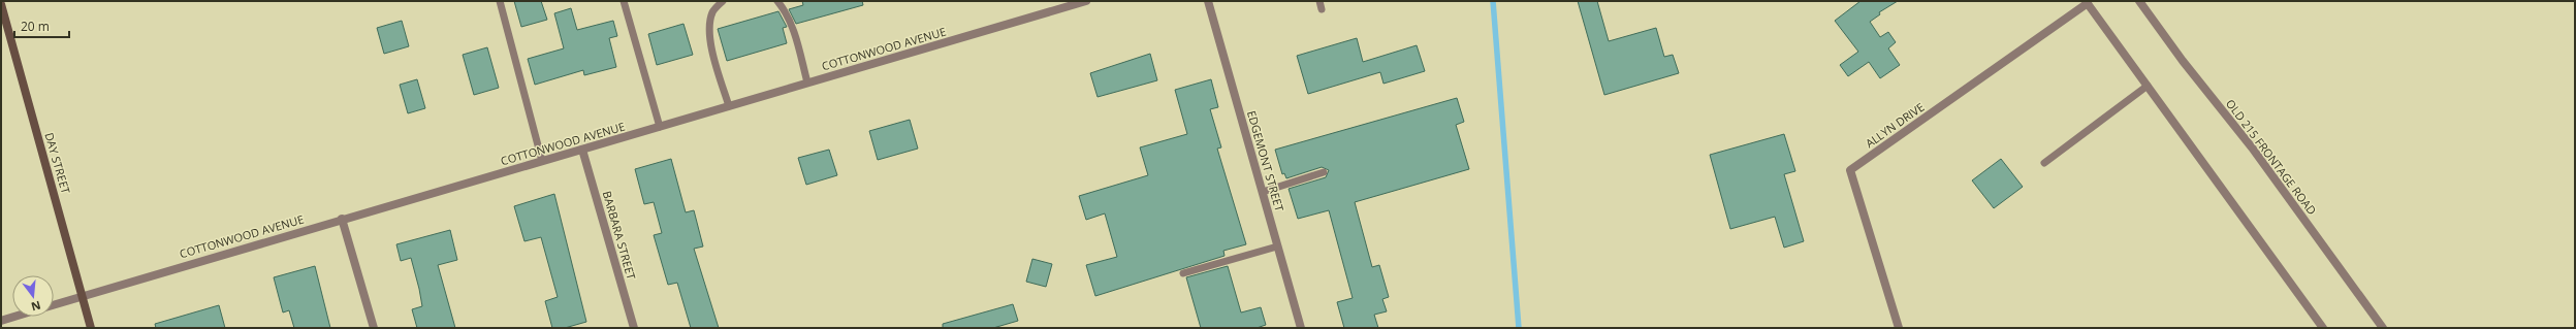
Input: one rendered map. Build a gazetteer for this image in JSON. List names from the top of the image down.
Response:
{
  "streets": {
    "main road": ["DAY STREET"],
    "street": [
      "COTTONWOOD AVENUE",
      "ALLYN DRIVE",
      "OLD 215 FRONTAGE ROAD",
      "EDGEMONT STREET",
      "BARBARA STREET"
    ]
  },
  "crossings": [
    ["COTTONWOOD AVENUE", "DAY STREET"],
    ["COTTONWOOD AVENUE", "BARBARA STREET"]
  ],
  "scale_bar": "20 m",
  "north": "bottom"
}
